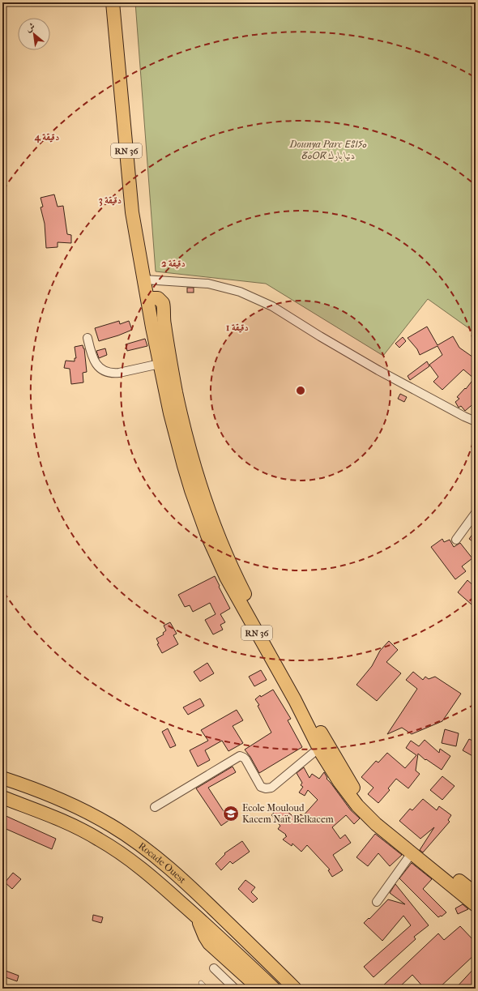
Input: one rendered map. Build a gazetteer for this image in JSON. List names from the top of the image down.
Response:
{
  "streets": {
    "main road": ["RN 36", "Rocade Ouest"]
  },
  "parks": ["Dounya Parc ⴹⵓⵏⵢⴰ ⵒⴰⵔⴽ دنيا بارك"],
  "places": {
    "school or university": ["Ecole Mouloud Kacem Naït Belkacem"]
  },
  "north": "top left",
  "rings": [
    "4 دقيقة",
    "3 دقيقة",
    "2 دقيقة",
    "1 دقيقة"
  ]
}
